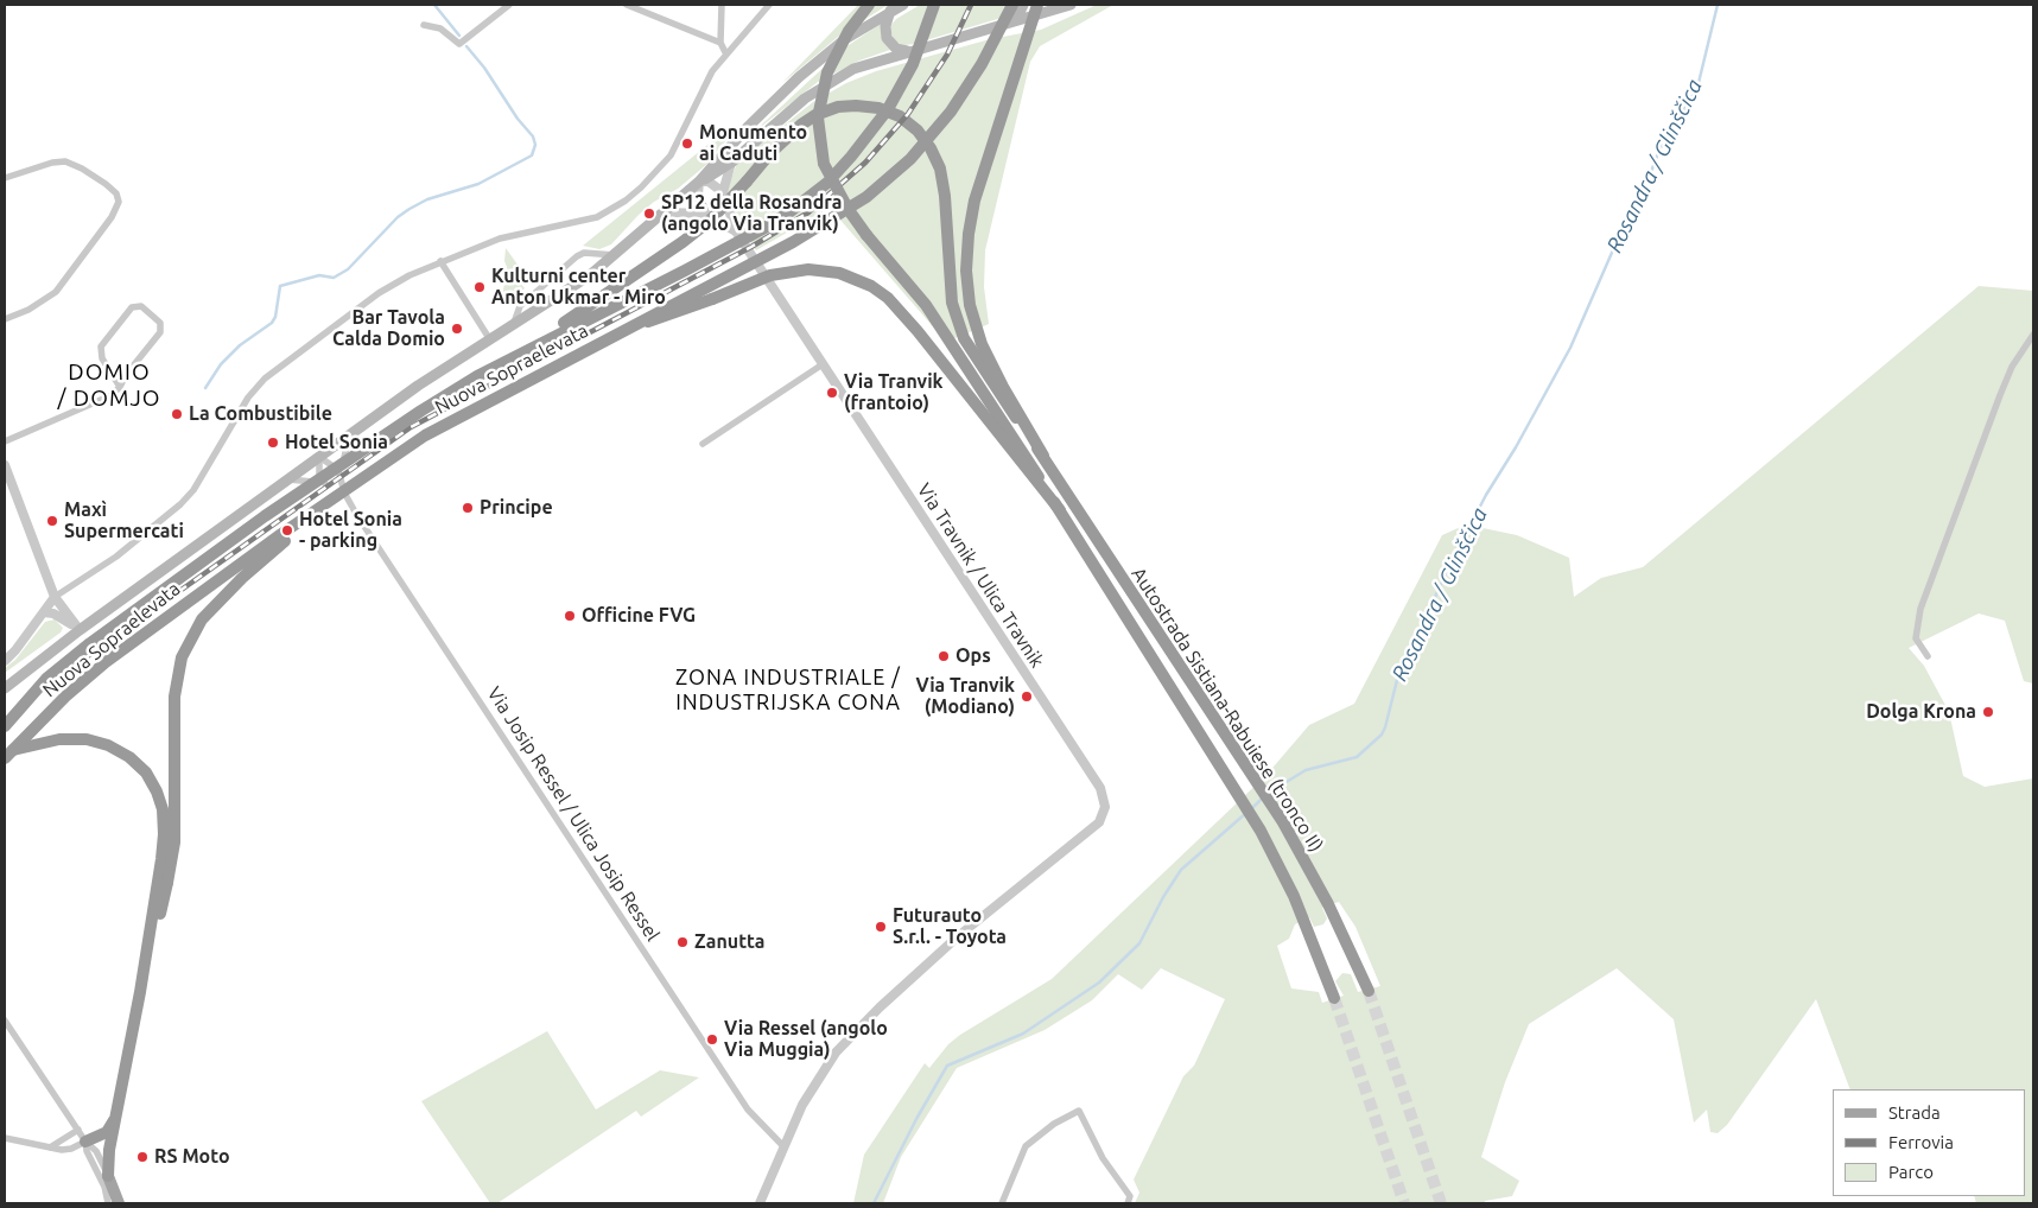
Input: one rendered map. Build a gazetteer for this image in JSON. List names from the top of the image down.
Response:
{
  "streets": {
    "highway": ["Nuova Sopraelevata", "Autostrada Sistiana-Rabuiese (tronco II)"],
    "street": ["Via Travnik / Ulica Travnik", "Via Josip Ressel / Ulica Josip Ressel"]
  },
  "crossings": [
    ["Via Travnik / Ulica Travnik", "Via Josip Ressel / Ulica Josip Ressel"]
  ],
  "districts": ["DOMIO / DOMJO", "ZONA INDUSTRIALE / INDUSTRIJSKA CONA"],
  "water": ["Rosandra / Glinščica"],
  "places": [
    "Monumento ai Caduti",
    "SP12 della Rosandra (angolo Via Tranvik)",
    "Kulturni center Anton Ukmar - Miro",
    "Bar Tavola Calda Domio",
    "Via Tranvik (frantoio)",
    "La Combustibile",
    "Hotel Sonia",
    "Principe",
    "Maxì Supermercati",
    "Hotel Sonia - parking",
    "Officine FVG",
    "Ops",
    "Via Tranvik (Modiano)",
    "Dolga Krona",
    "Futurauto S.r.l. - Toyota",
    "Zanutta",
    "Via Ressel (angolo Via Muggia)",
    "RS Moto"
  ],
  "legend": ["Strada", "Ferrovia", "Parco"]
}
